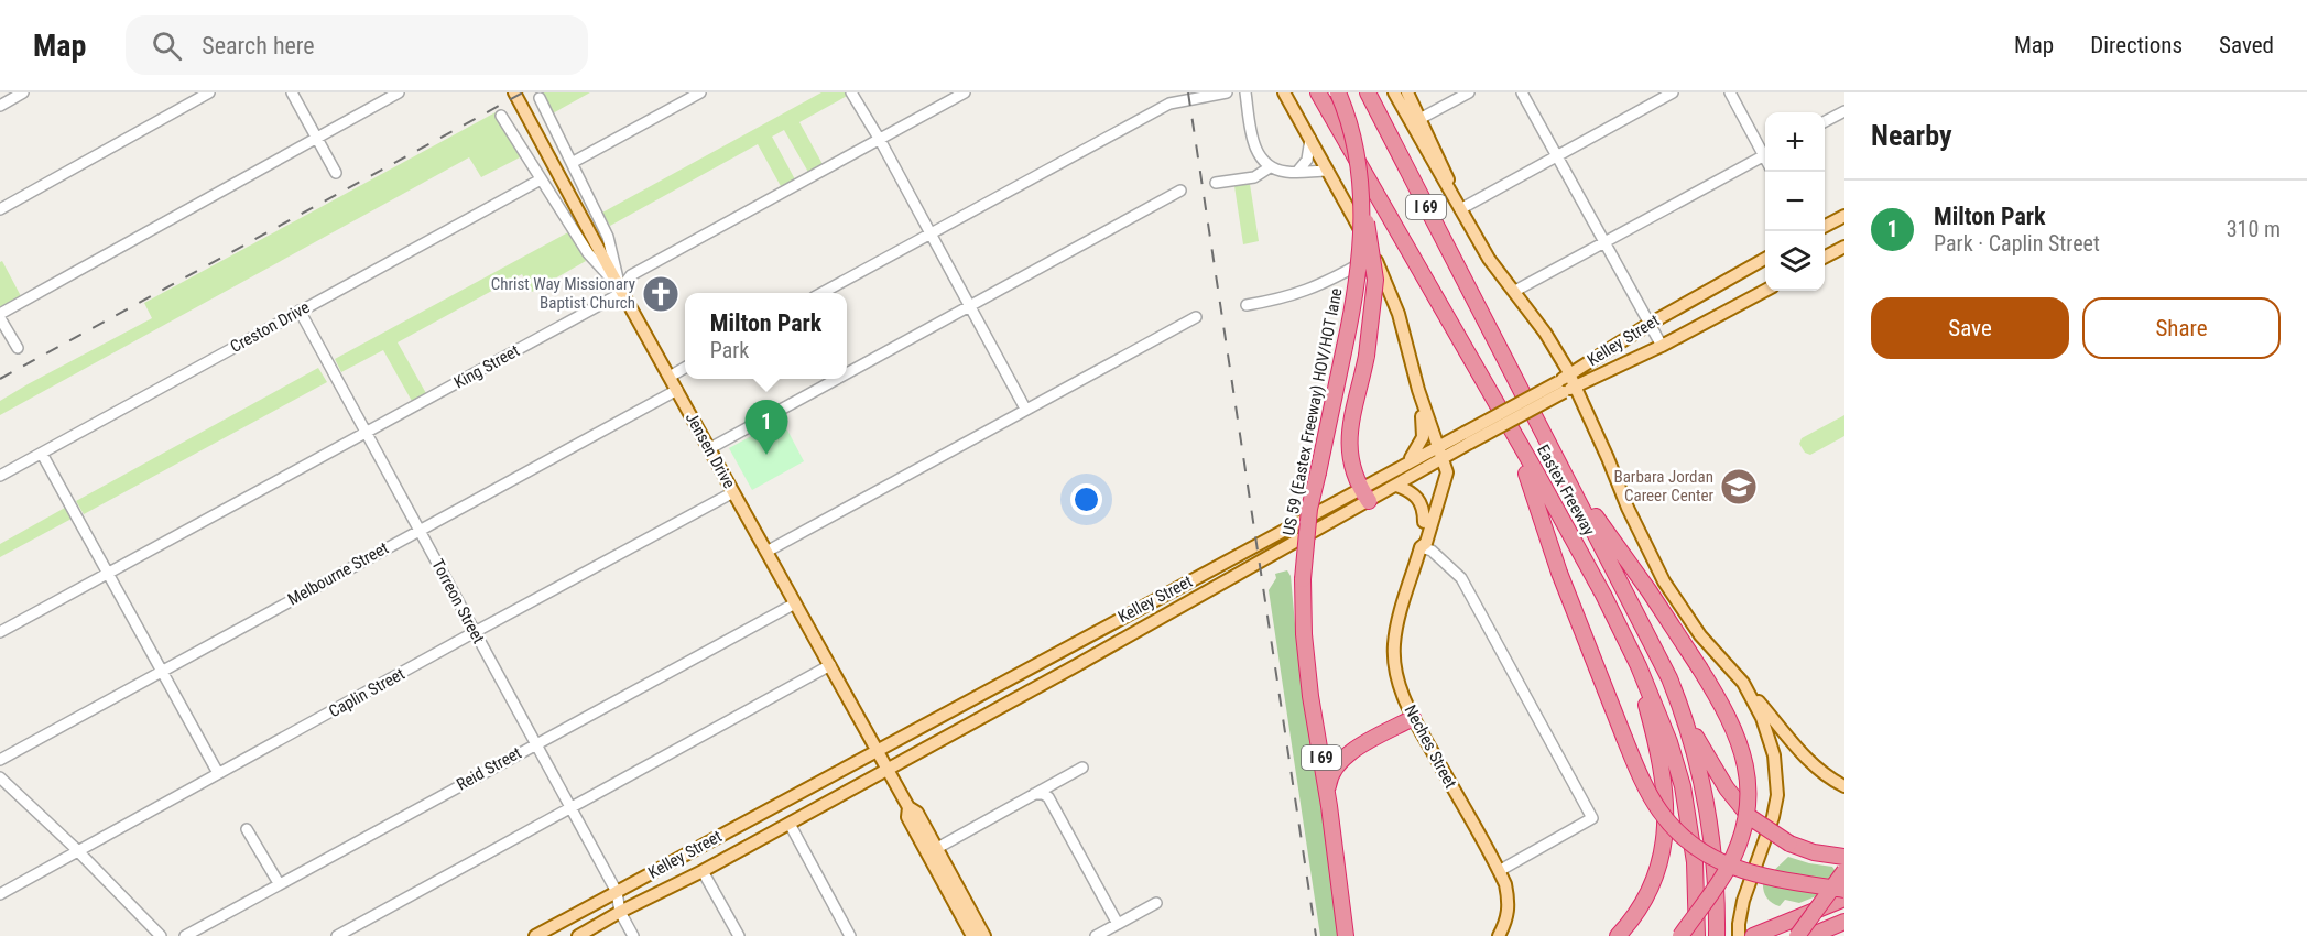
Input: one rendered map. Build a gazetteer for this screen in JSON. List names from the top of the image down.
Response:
{
  "streets": {
    "highway": ["I 69", "US 59 (Eastex Freeway) HOV/HOT lane", "Eastex Freeway"],
    "main road": ["Kelley Street", "Jensen Drive", "Neches Street"],
    "street": [
      "Creston Drive",
      "King Street",
      "Melbourne Street",
      "Torreon Street",
      "Caplin Street",
      "Reid Street"
    ]
  },
  "crossings": [
    ["Creston Drive", "Torreon Street"],
    ["Kelley Street", "Jensen Drive"],
    ["Kelley Street", "Torreon Street"],
    ["Kelley Street", "Neches Street"],
    ["King Street", "Jensen Drive"],
    ["King Street", "Torreon Street"],
    ["Jensen Drive", "Melbourne Street"],
    ["Jensen Drive", "Caplin Street"],
    ["Jensen Drive", "Reid Street"],
    ["Melbourne Street", "Torreon Street"],
    ["Torreon Street", "Caplin Street"],
    ["Torreon Street", "Reid Street"]
  ],
  "places": {
    "church": ["Christ Way Missionary Baptist Church"],
    "school or university": ["Barbara Jordan Career Center"]
  },
  "page": {
    "header": "Map",
    "search": "Search here",
    "nav": ["Map", "Directions", "Saved"],
    "heading": "Nearby",
    "map_buttons": ["+", "−"],
    "list": [
      {
        "mark": "1",
        "name": "Milton Park",
        "note": "Park · Caplin Street",
        "value": "310 m"
      }
    ],
    "buttons": ["Save", "Share"],
    "popup": ["Milton Park", "Park"],
    "pins": "1"
  }
}
